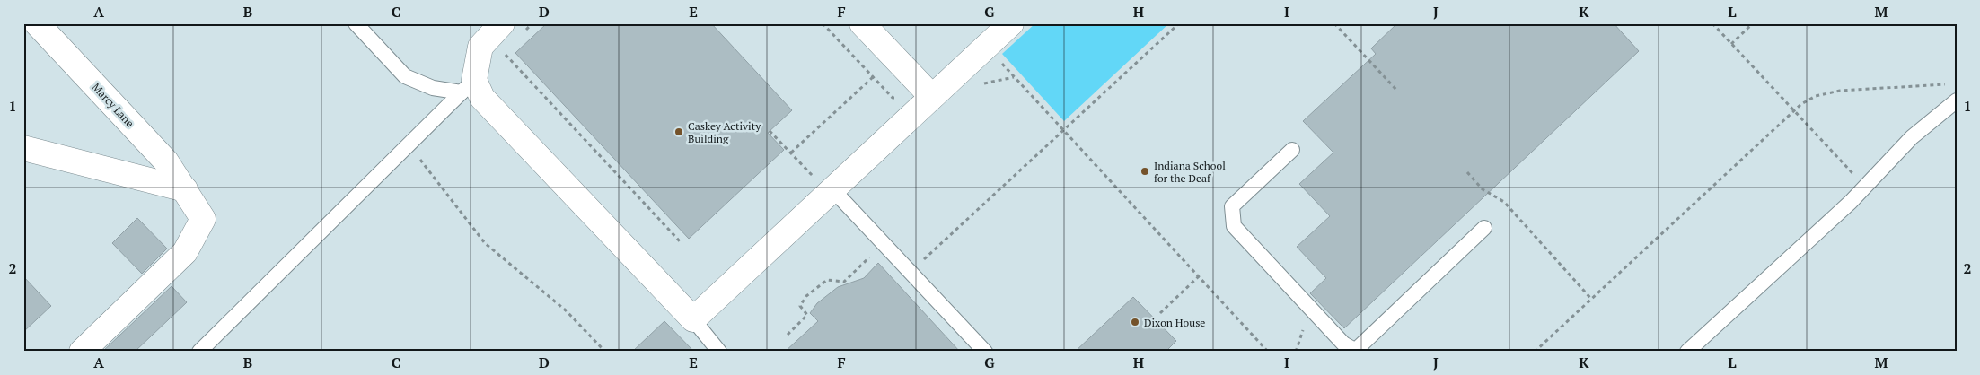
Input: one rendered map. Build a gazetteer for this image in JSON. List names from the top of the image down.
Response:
{
  "streets": {
    "street": ["Marcy Lane"]
  },
  "places": ["Caskey Activity Building", "Indiana School for the Deaf", "Dixon House"],
  "grid": {
    "columns": [
      "A",
      "B",
      "C",
      "D",
      "E",
      "F",
      "G",
      "H",
      "I",
      "J",
      "K",
      "L",
      "M"
    ],
    "rows": ["1", "2"]
  }
}
